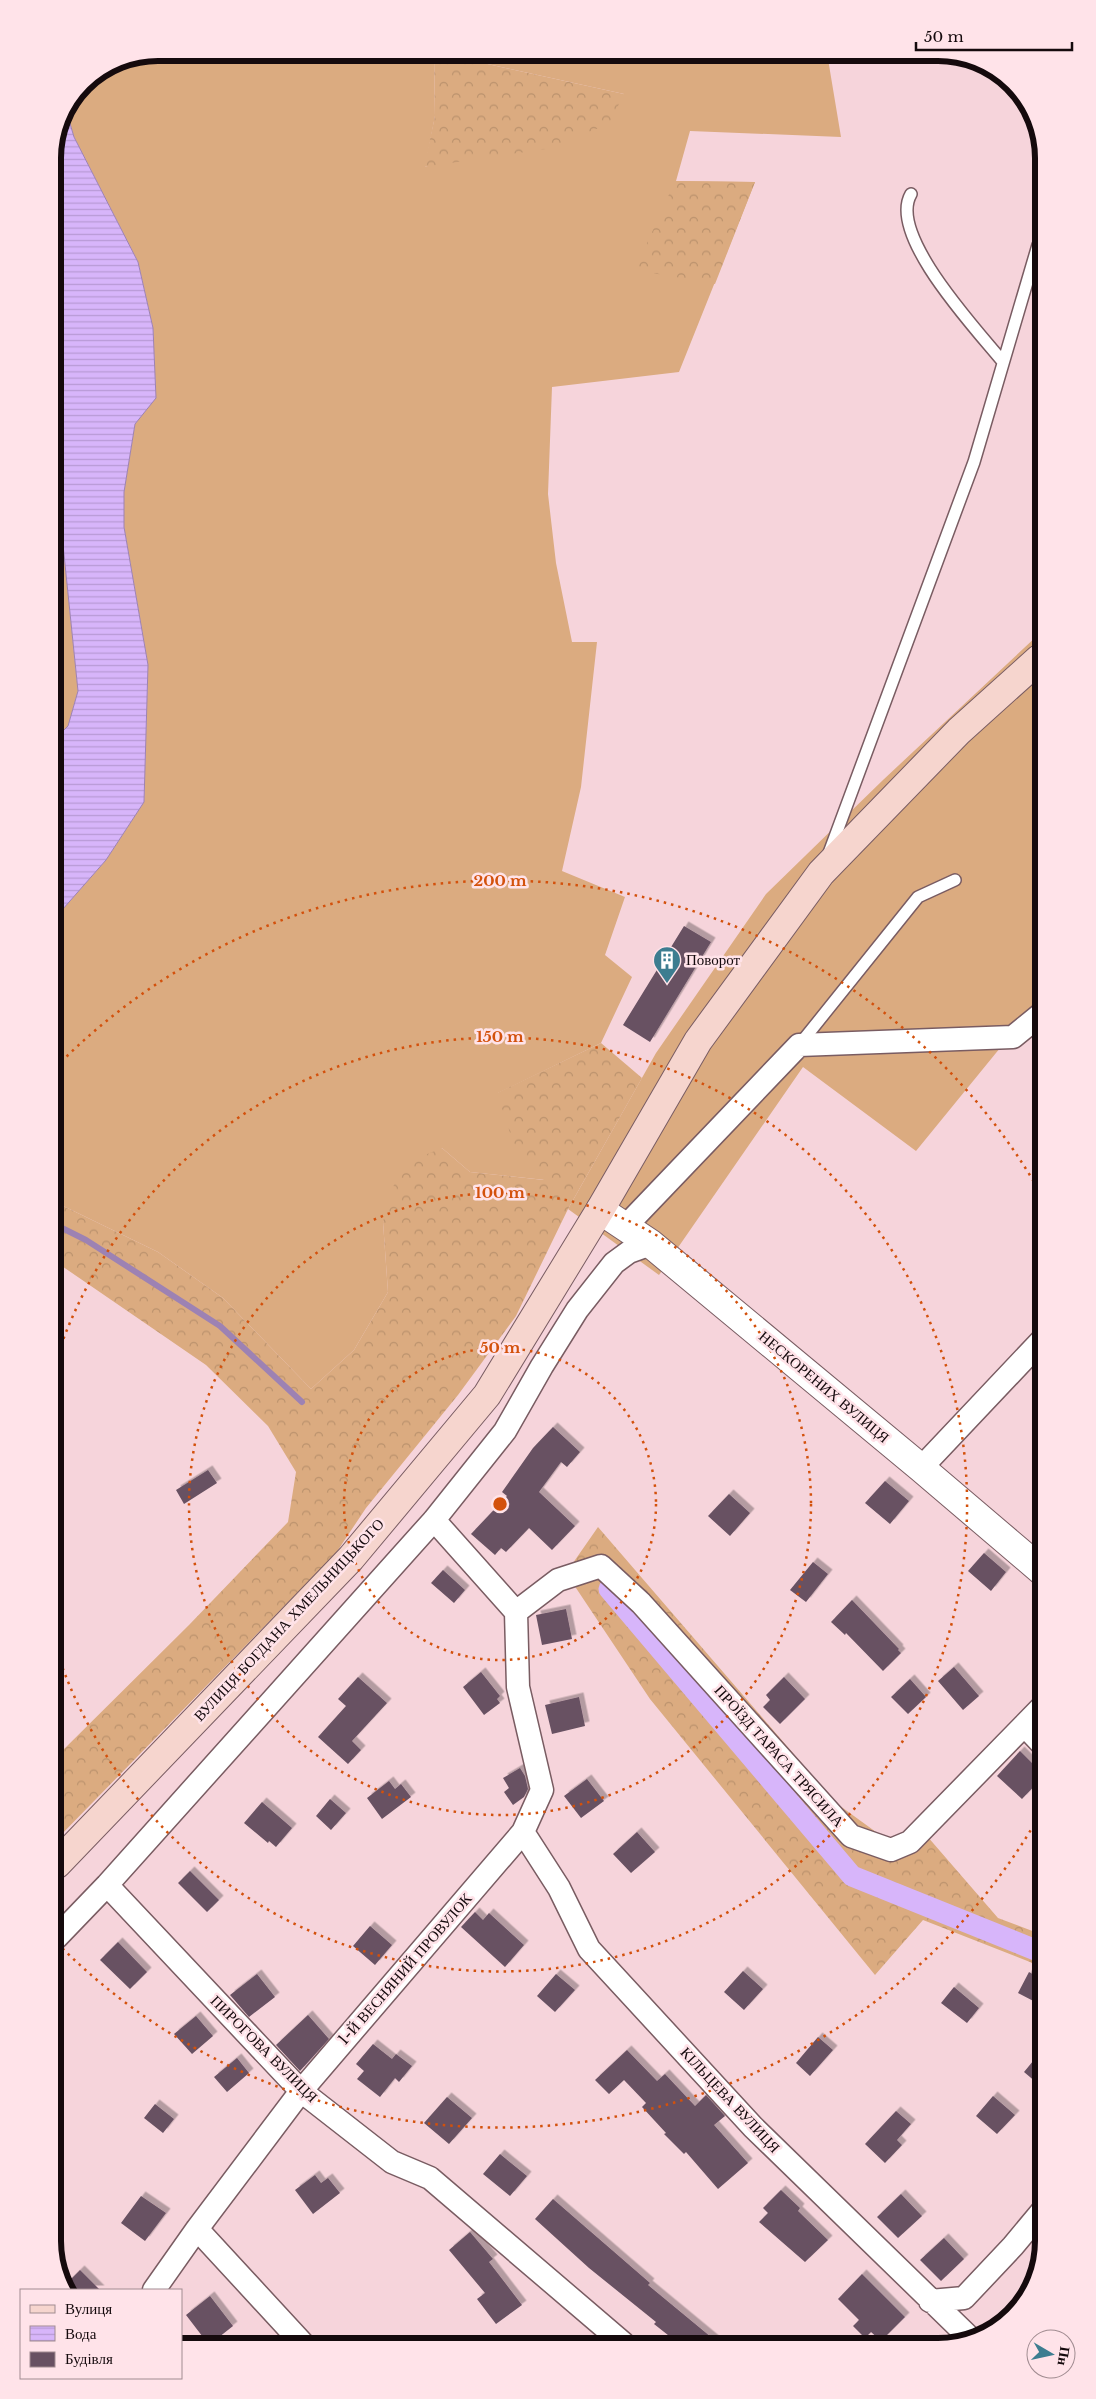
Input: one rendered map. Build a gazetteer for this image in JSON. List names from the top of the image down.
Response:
{
  "streets": {
    "main road": ["ВУЛИЦЯ БОГДАНА ХМЕЛЬНИЦЬКОГО"],
    "street": [
      "НЕСКОРЕНИХ ВУЛИЦЯ",
      "ПРОЇЗД ТАРАСА ТРЯСИЛА",
      "1-Й ВЕСНЯНИЙ ПРОВУЛОК",
      "ПИРОГОВА ВУЛИЦЯ",
      "КІЛЬЦЕВА ВУЛИЦЯ"
    ]
  },
  "crossings": [
    ["НЕСКОРЕНИХ ВУЛИЦЯ", "ВУЛИЦЯ БОГДАНА ХМЕЛЬНИЦЬКОГО"],
    ["ПРОЇЗД ТАРАСА ТРЯСИЛА", "1-Й ВЕСНЯНИЙ ПРОВУЛОК"],
    ["1-Й ВЕСНЯНИЙ ПРОВУЛОК", "ПИРОГОВА ВУЛИЦЯ"],
    ["1-Й ВЕСНЯНИЙ ПРОВУЛОК", "КІЛЬЦЕВА ВУЛИЦЯ"]
  ],
  "places": {
    "building": ["Поворот"]
  },
  "legend": ["Вулиця", "Вода", "Будівля"],
  "scale_bar": "50 m",
  "north": "right",
  "rings": [
    "200 m",
    "150 m",
    "100 m",
    "50 m"
  ]
}
